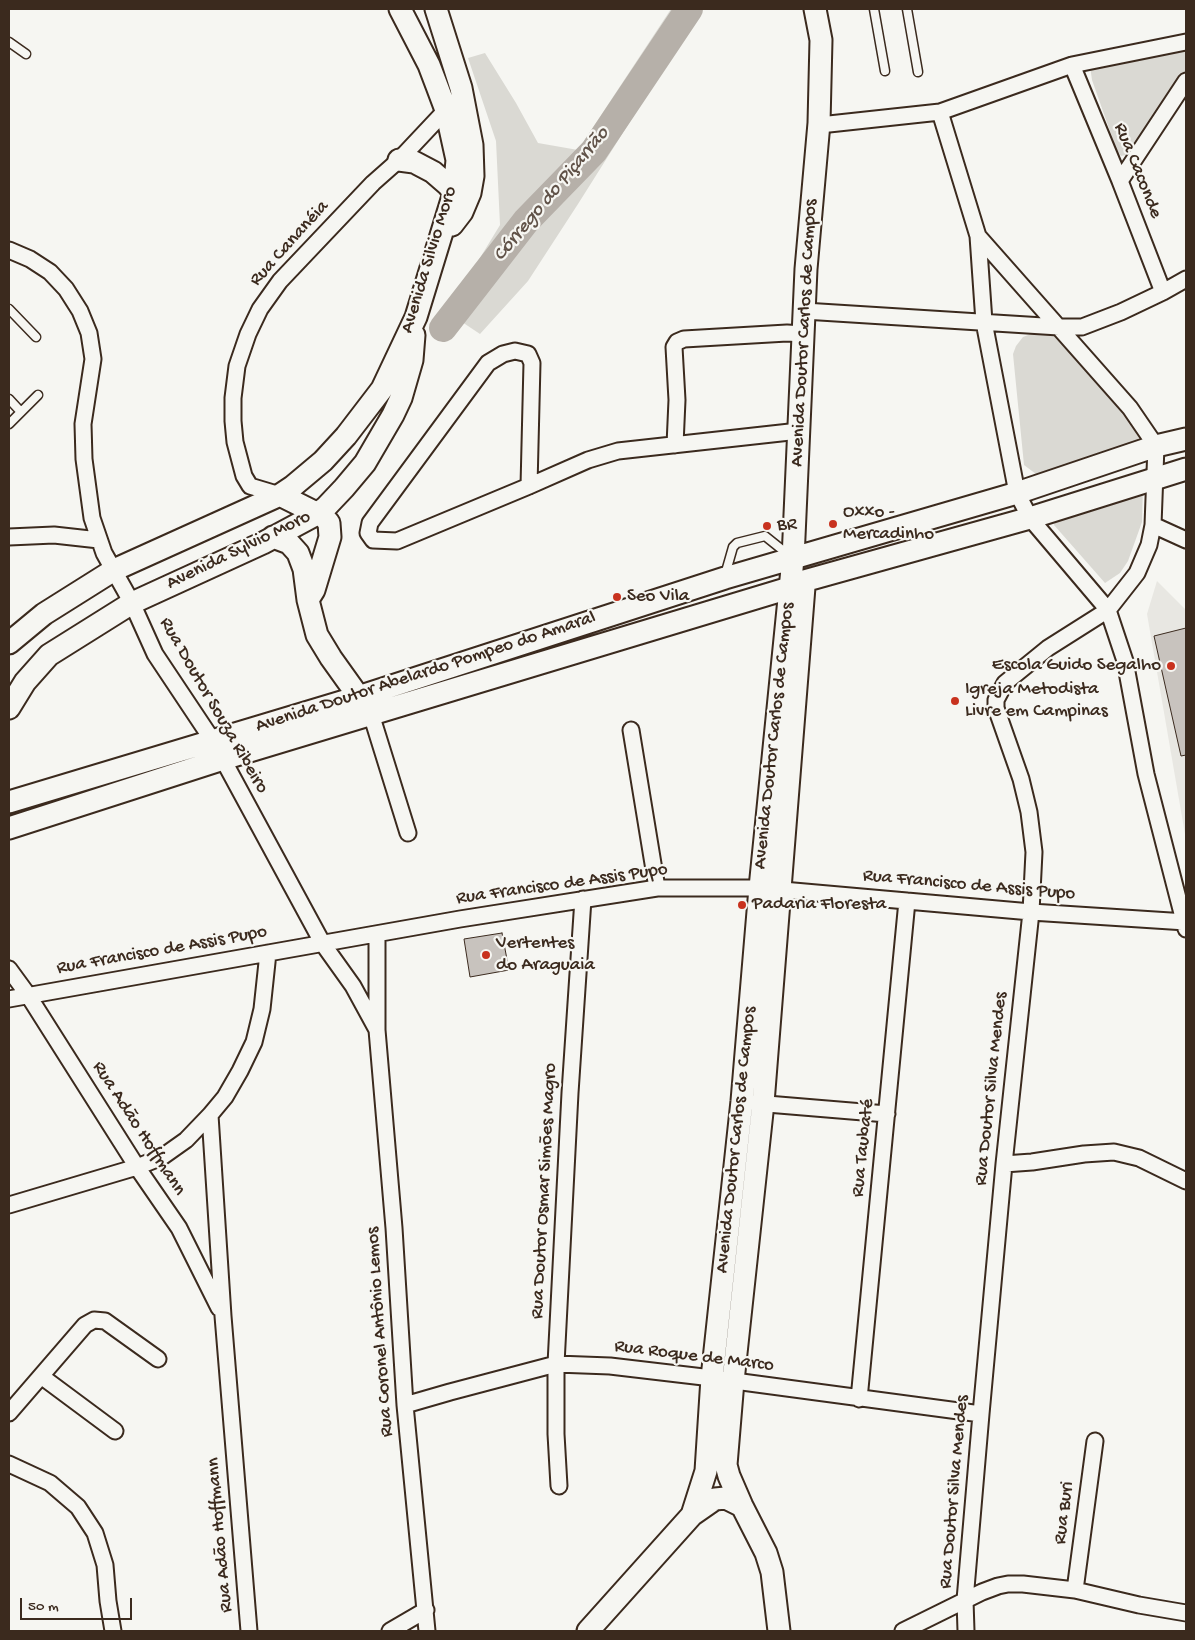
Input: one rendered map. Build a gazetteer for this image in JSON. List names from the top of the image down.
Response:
{
  "streets": {
    "main road": [
      "Avenida Silvio Moro",
      "Avenida Doutor Carlos de Campos",
      "Avenida Sylvio Moro",
      "Avenida Doutor Abelardo Pompeo do Amaral"
    ],
    "street": [
      "Rua Caconde",
      "Rua Cananéia",
      "Rua Doutor Souza Ribeiro",
      "Rua Francisco de Assis Pupo",
      "Rua Doutor Silva Mendes",
      "Rua Adão Hoffmann",
      "Rua Taubaté",
      "Rua Doutor Osmar Simões Magro",
      "Rua Coronel Antônio Lemos",
      "Rua Roque de Marco",
      "Rua Buri"
    ]
  },
  "crossings": [
    ["Rua Cananéia", "Avenida Silvio Moro"],
    ["Avenida Silvio Moro", "Avenida Sylvio Moro"],
    ["Avenida Silvio Moro", "Rua Doutor Souza Ribeiro"],
    ["Avenida Doutor Carlos de Campos", "Avenida Doutor Abelardo Pompeo do Amaral"],
    ["Avenida Doutor Carlos de Campos", "Rua Francisco de Assis Pupo"],
    ["Avenida Doutor Carlos de Campos", "Rua Roque de Marco"],
    ["Avenida Sylvio Moro", "Rua Doutor Souza Ribeiro"],
    ["Avenida Doutor Abelardo Pompeo do Amaral", "Rua Doutor Souza Ribeiro"],
    ["Avenida Doutor Abelardo Pompeo do Amaral", "Rua Doutor Silva Mendes"],
    ["Rua Doutor Souza Ribeiro", "Rua Francisco de Assis Pupo"],
    ["Rua Doutor Souza Ribeiro", "Rua Coronel Antônio Lemos"],
    ["Rua Francisco de Assis Pupo", "Rua Doutor Silva Mendes"],
    ["Rua Francisco de Assis Pupo", "Rua Adão Hoffmann"],
    ["Rua Francisco de Assis Pupo", "Rua Taubaté"],
    ["Rua Francisco de Assis Pupo", "Rua Doutor Osmar Simões Magro"],
    ["Rua Francisco de Assis Pupo", "Rua Coronel Antônio Lemos"],
    ["Rua Doutor Silva Mendes", "Rua Roque de Marco"],
    ["Rua Taubaté", "Rua Roque de Marco"],
    ["Rua Doutor Osmar Simões Magro", "Rua Roque de Marco"],
    ["Rua Coronel Antônio Lemos", "Rua Roque de Marco"]
  ],
  "water": ["Córrego do Piçarrão"],
  "places": [
    "Oxxo - Mercadinho",
    "BR",
    "Seo Vila",
    "Escola Guido Segalho",
    "Igreja Metodista Livre em Campinas",
    "Padaria Floresta",
    "Vertentes do Araguaia"
  ],
  "scale_bar": "50 m"
}
